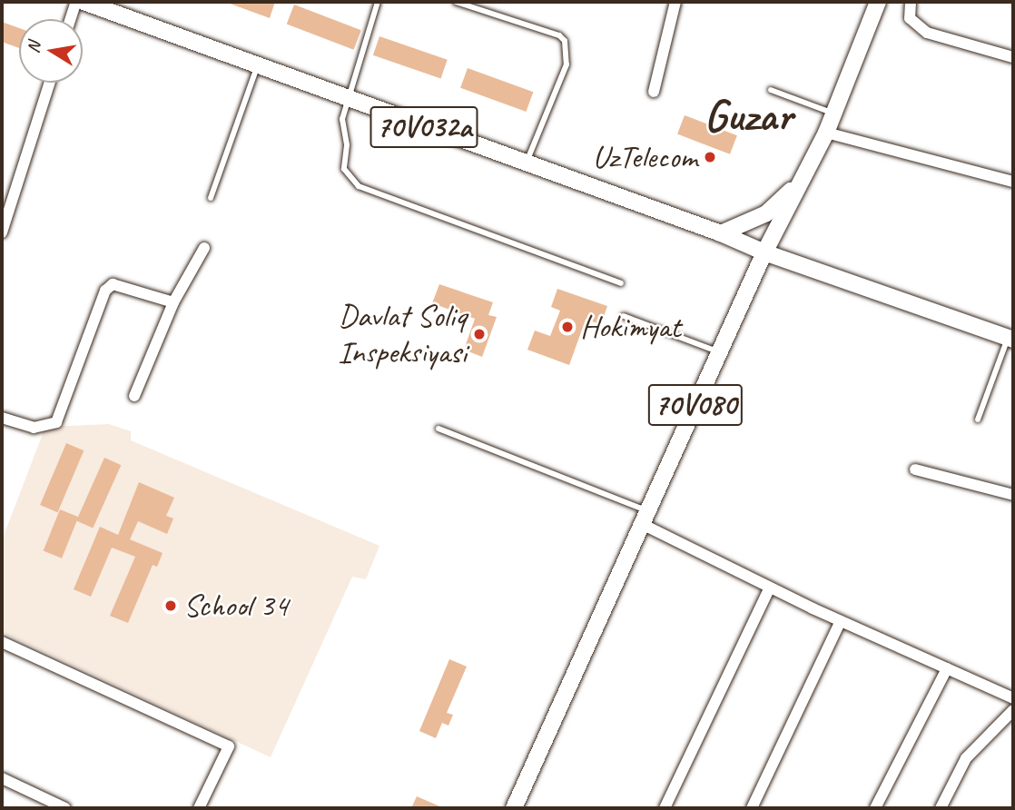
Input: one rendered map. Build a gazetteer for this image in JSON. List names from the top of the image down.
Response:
{
  "streets": {
    "main road": ["70V032a", "70V080"]
  },
  "crossings": [
    ["70V032a", "70V080"]
  ],
  "districts": ["Guzar"],
  "places": [
    "UzTelecom",
    "Hokimyat",
    "Davlat Soliq Inspeksiyasi",
    "School 34"
  ],
  "north": "left"
}
